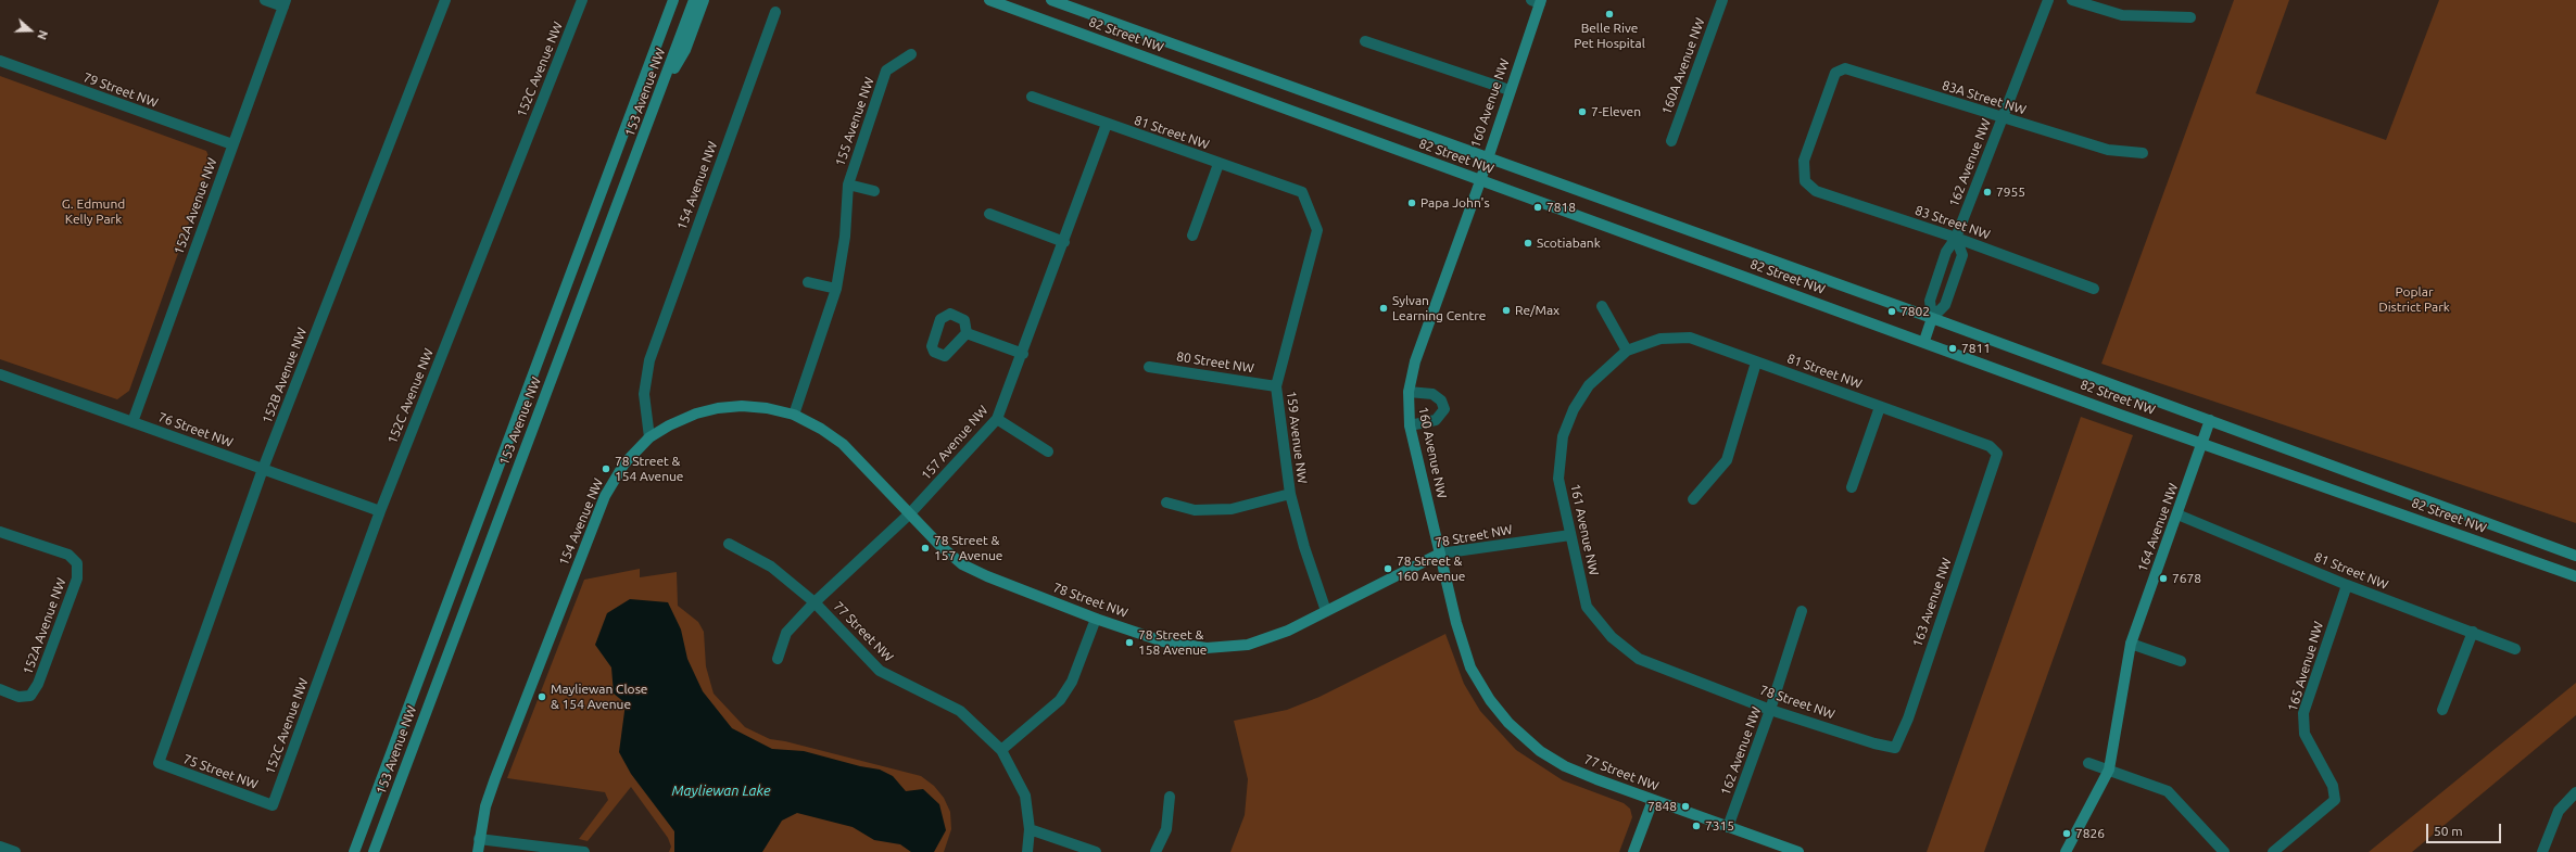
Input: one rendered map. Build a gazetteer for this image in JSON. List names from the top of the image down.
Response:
{
  "streets": {
    "main road": [
      "82 Street NW",
      "153 Avenue NW",
      "160 Avenue NW",
      "154 Avenue NW",
      "164 Avenue NW",
      "78 Street NW",
      "77 Street NW"
    ],
    "street": [
      "160A Avenue NW",
      "152C Avenue NW",
      "79 Street NW",
      "83A Street NW",
      "155 Avenue NW",
      "81 Street NW",
      "162 Avenue NW",
      "152A Avenue NW",
      "83 Street NW",
      "80 Street NW",
      "152B Avenue NW",
      "76 Street NW",
      "159 Avenue NW",
      "157 Avenue NW",
      "161 Avenue NW",
      "163 Avenue NW",
      "165 Avenue NW",
      "75 Street NW"
    ]
  },
  "crossings": [
    ["82 Street NW", "160 Avenue NW"],
    ["82 Street NW", "162 Avenue NW"],
    ["82 Street NW", "164 Avenue NW"],
    ["152C Avenue NW", "76 Street NW"],
    ["152C Avenue NW", "75 Street NW"],
    ["79 Street NW", "152A Avenue NW"],
    ["83A Street NW", "162 Avenue NW"],
    ["83A Street NW", "83 Street NW"],
    ["160 Avenue NW", "78 Street NW"],
    ["160 Avenue NW", "77 Street NW"],
    ["155 Avenue NW", "78 Street NW"],
    ["81 Street NW", "159 Avenue NW"],
    ["81 Street NW", "157 Avenue NW"],
    ["81 Street NW", "164 Avenue NW"],
    ["81 Street NW", "161 Avenue NW"],
    ["81 Street NW", "163 Avenue NW"],
    ["81 Street NW", "165 Avenue NW"],
    ["162 Avenue NW", "83 Street NW"],
    ["162 Avenue NW", "78 Street NW"],
    ["162 Avenue NW", "77 Street NW"],
    ["154 Avenue NW", "78 Street NW"],
    ["152A Avenue NW", "76 Street NW"],
    ["80 Street NW", "159 Avenue NW"],
    ["152B Avenue NW", "76 Street NW"],
    ["152B Avenue NW", "75 Street NW"],
    ["159 Avenue NW", "78 Street NW"],
    ["157 Avenue NW", "78 Street NW"],
    ["157 Avenue NW", "77 Street NW"],
    ["161 Avenue NW", "78 Street NW"],
    ["78 Street NW", "163 Avenue NW"]
  ],
  "water": ["Mayliewan Lake"],
  "parks": ["G. Edmund Kelly Park", "Poplar District Park"],
  "places": [
    "Belle Rive Pet Hospital",
    "7-Eleven",
    "7955",
    "Papa John's",
    "7818",
    "Scotiabank",
    "Sylvan Learning Centre",
    "Re/Max",
    "7802",
    "7811",
    "78 Street & 154 Avenue",
    "78 Street & 157 Avenue",
    "78 Street & 160 Avenue",
    "7678",
    "78 Street & 158 Avenue",
    "Mayliewan Close & 154 Avenue",
    "7848",
    "7315",
    "7826"
  ],
  "scale_bar": "50 m",
  "north": "right"
}
